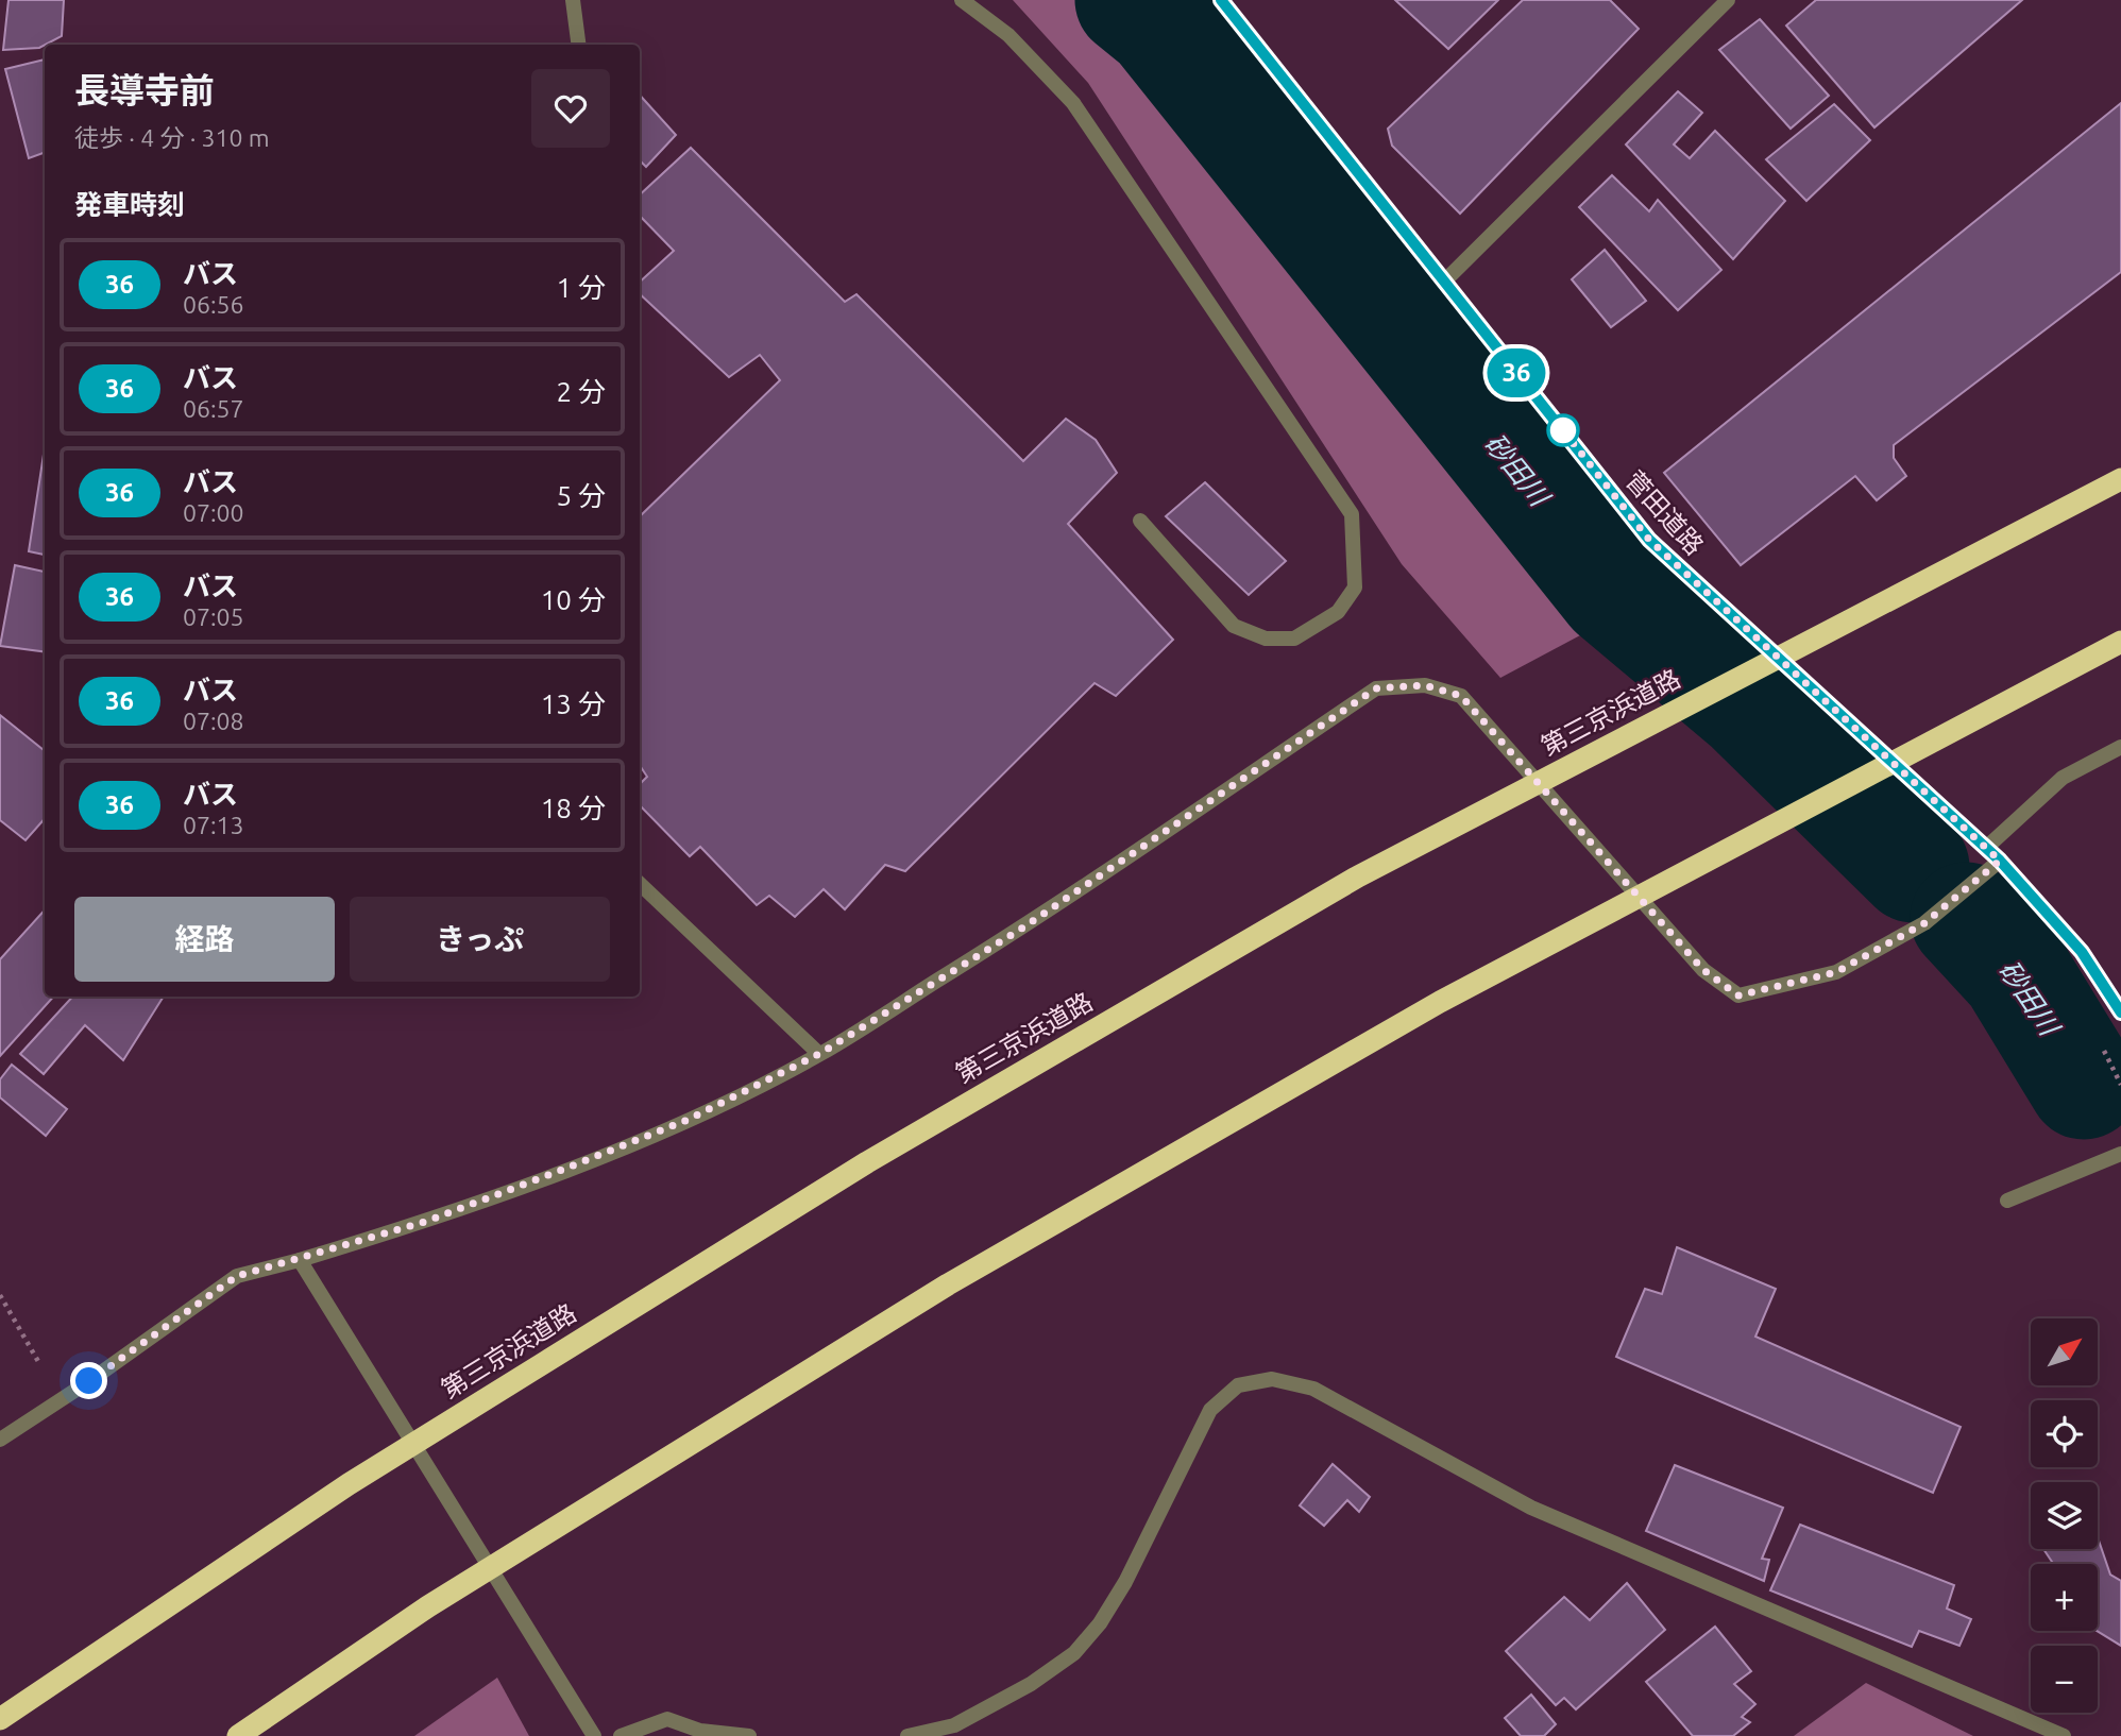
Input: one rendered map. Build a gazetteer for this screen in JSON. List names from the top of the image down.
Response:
{
  "streets": {
    "highway": ["第三京浜道路"],
    "street": ["菅田道路"]
  },
  "water": ["砂田川"],
  "lines": ["bus line 36"],
  "north": "top right",
  "page": {
    "on_map": "36",
    "heading": [
      ["長導寺前", "徒歩 · 4 分 · 310 m"],
      "発車時刻"
    ],
    "list": [
      {
        "mark": "36",
        "name": "バス",
        "note": "06:56",
        "value": "1 分"
      },
      {
        "mark": "36",
        "name": "バス",
        "note": "06:57",
        "value": "2 分"
      },
      {
        "mark": "36",
        "name": "バス",
        "note": "07:00",
        "value": "5 分"
      },
      {
        "mark": "36",
        "name": "バス",
        "note": "07:05",
        "value": "10 分"
      },
      {
        "mark": "36",
        "name": "バス",
        "note": "07:08",
        "value": "13 分"
      },
      {
        "mark": "36",
        "name": "バス",
        "note": "07:13",
        "value": "18 分"
      }
    ],
    "buttons": ["経路", "きっぷ"],
    "map_buttons": ["+", "−"]
  }
}
